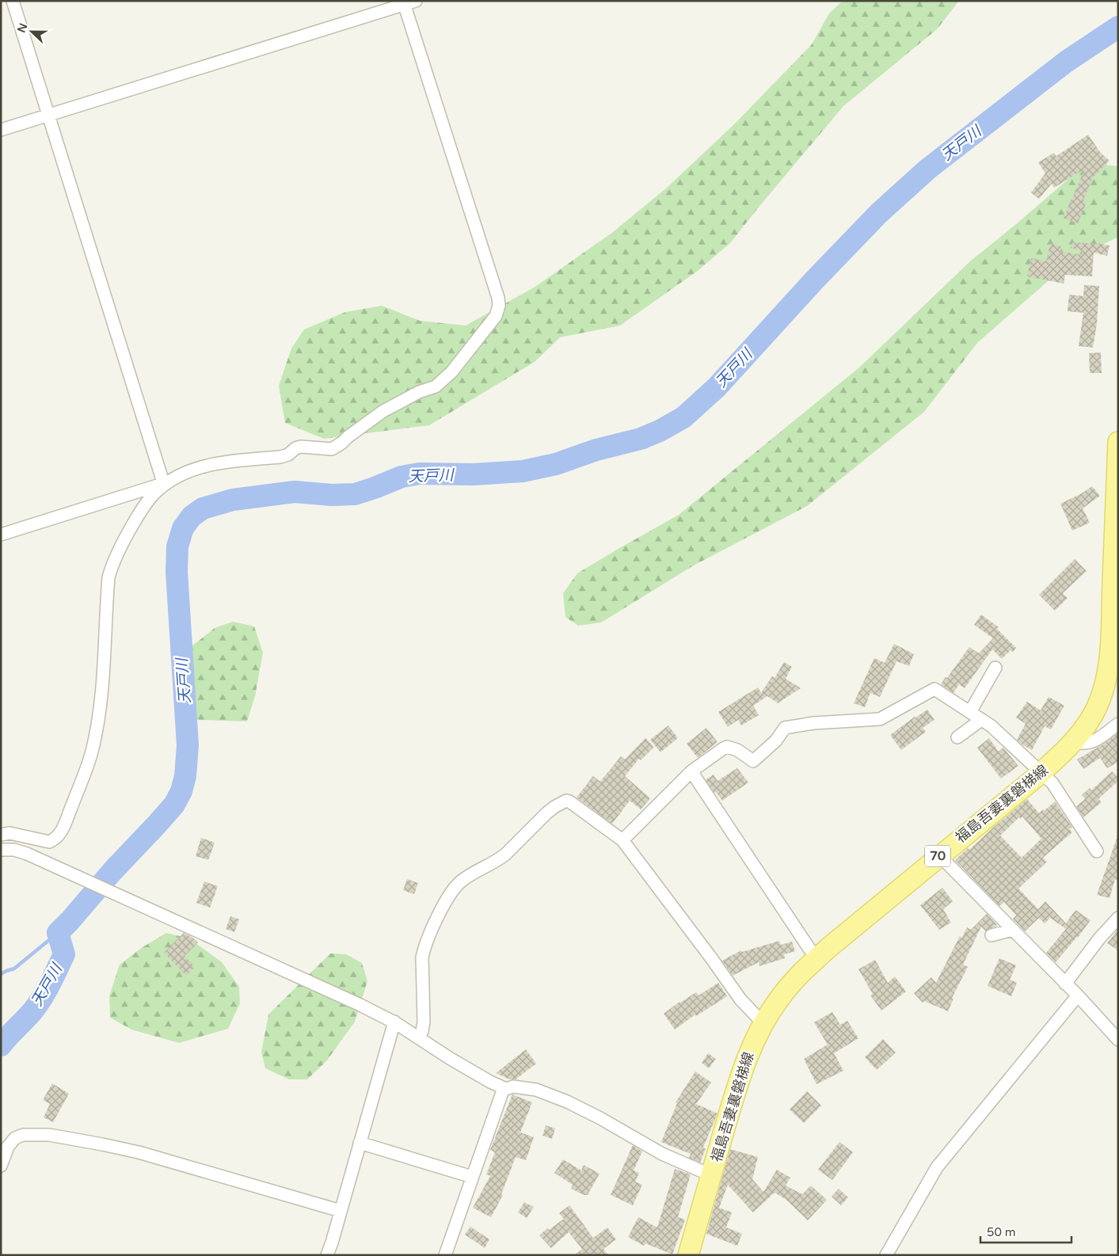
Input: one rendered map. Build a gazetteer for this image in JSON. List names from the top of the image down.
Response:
{
  "streets": {
    "main road": ["福島吾妻裏磐梯線", "70"]
  },
  "water": ["天戸川"],
  "scale_bar": "50 m",
  "north": "left"
}
